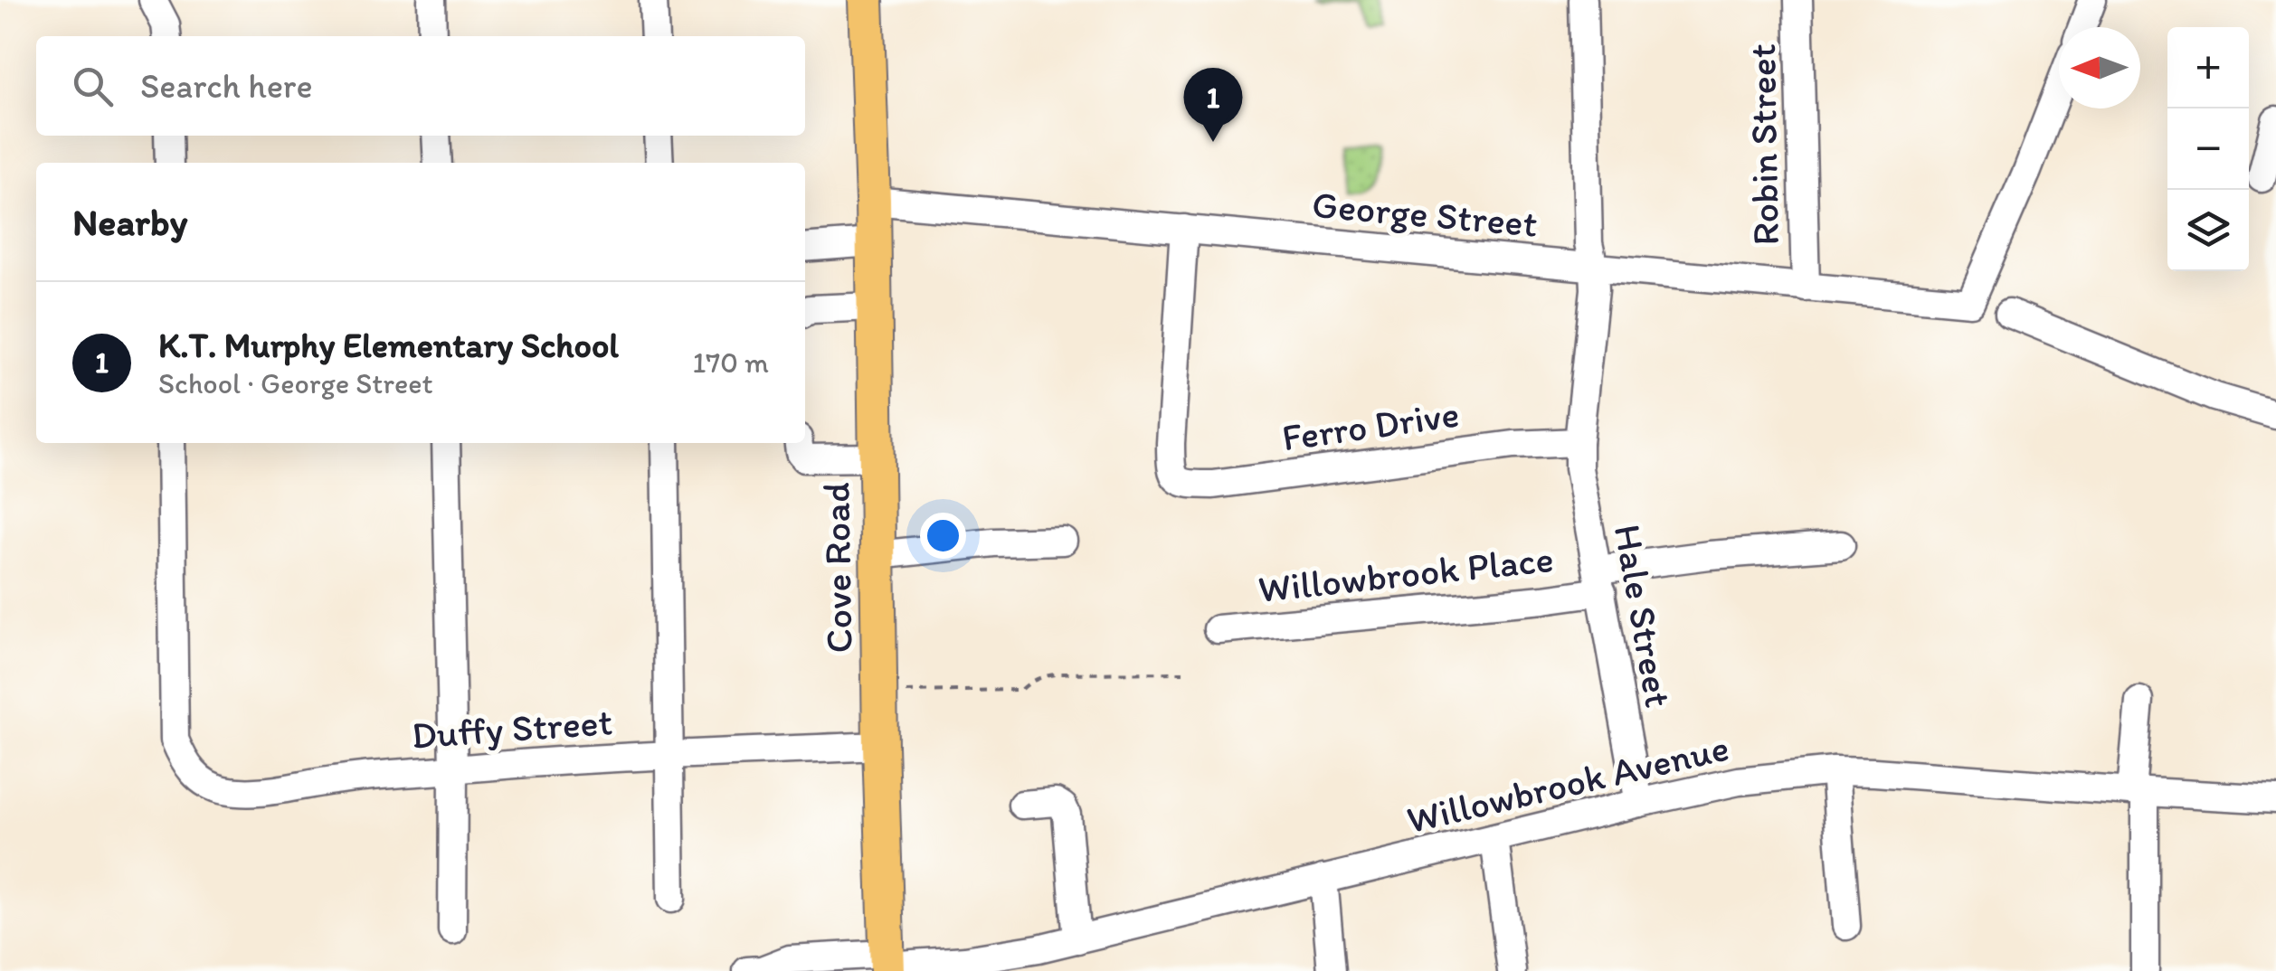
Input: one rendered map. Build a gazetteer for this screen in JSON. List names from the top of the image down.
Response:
{
  "streets": {
    "main road": ["Cove Road"],
    "street": [
      "Robin Street",
      "George Street",
      "Ferro Drive",
      "Willowbrook Place",
      "Hale Street",
      "Duffy Street",
      "Willowbrook Avenue"
    ]
  },
  "crossings": [
    ["Robin Street", "George Street"],
    ["George Street", "Ferro Drive"],
    ["George Street", "Cove Road"],
    ["George Street", "Hale Street"],
    ["Ferro Drive", "Hale Street"],
    ["Cove Road", "Duffy Street"],
    ["Cove Road", "Willowbrook Avenue"],
    ["Willowbrook Place", "Hale Street"],
    ["Hale Street", "Willowbrook Avenue"]
  ],
  "north": "left",
  "page": {
    "map_buttons": ["+", "−"],
    "search": "Search here",
    "pins": "1",
    "heading": "Nearby",
    "list": [
      {
        "mark": "1",
        "name": "K.T. Murphy Elementary School",
        "note": "School · George Street",
        "value": "170 m"
      }
    ]
  }
}
